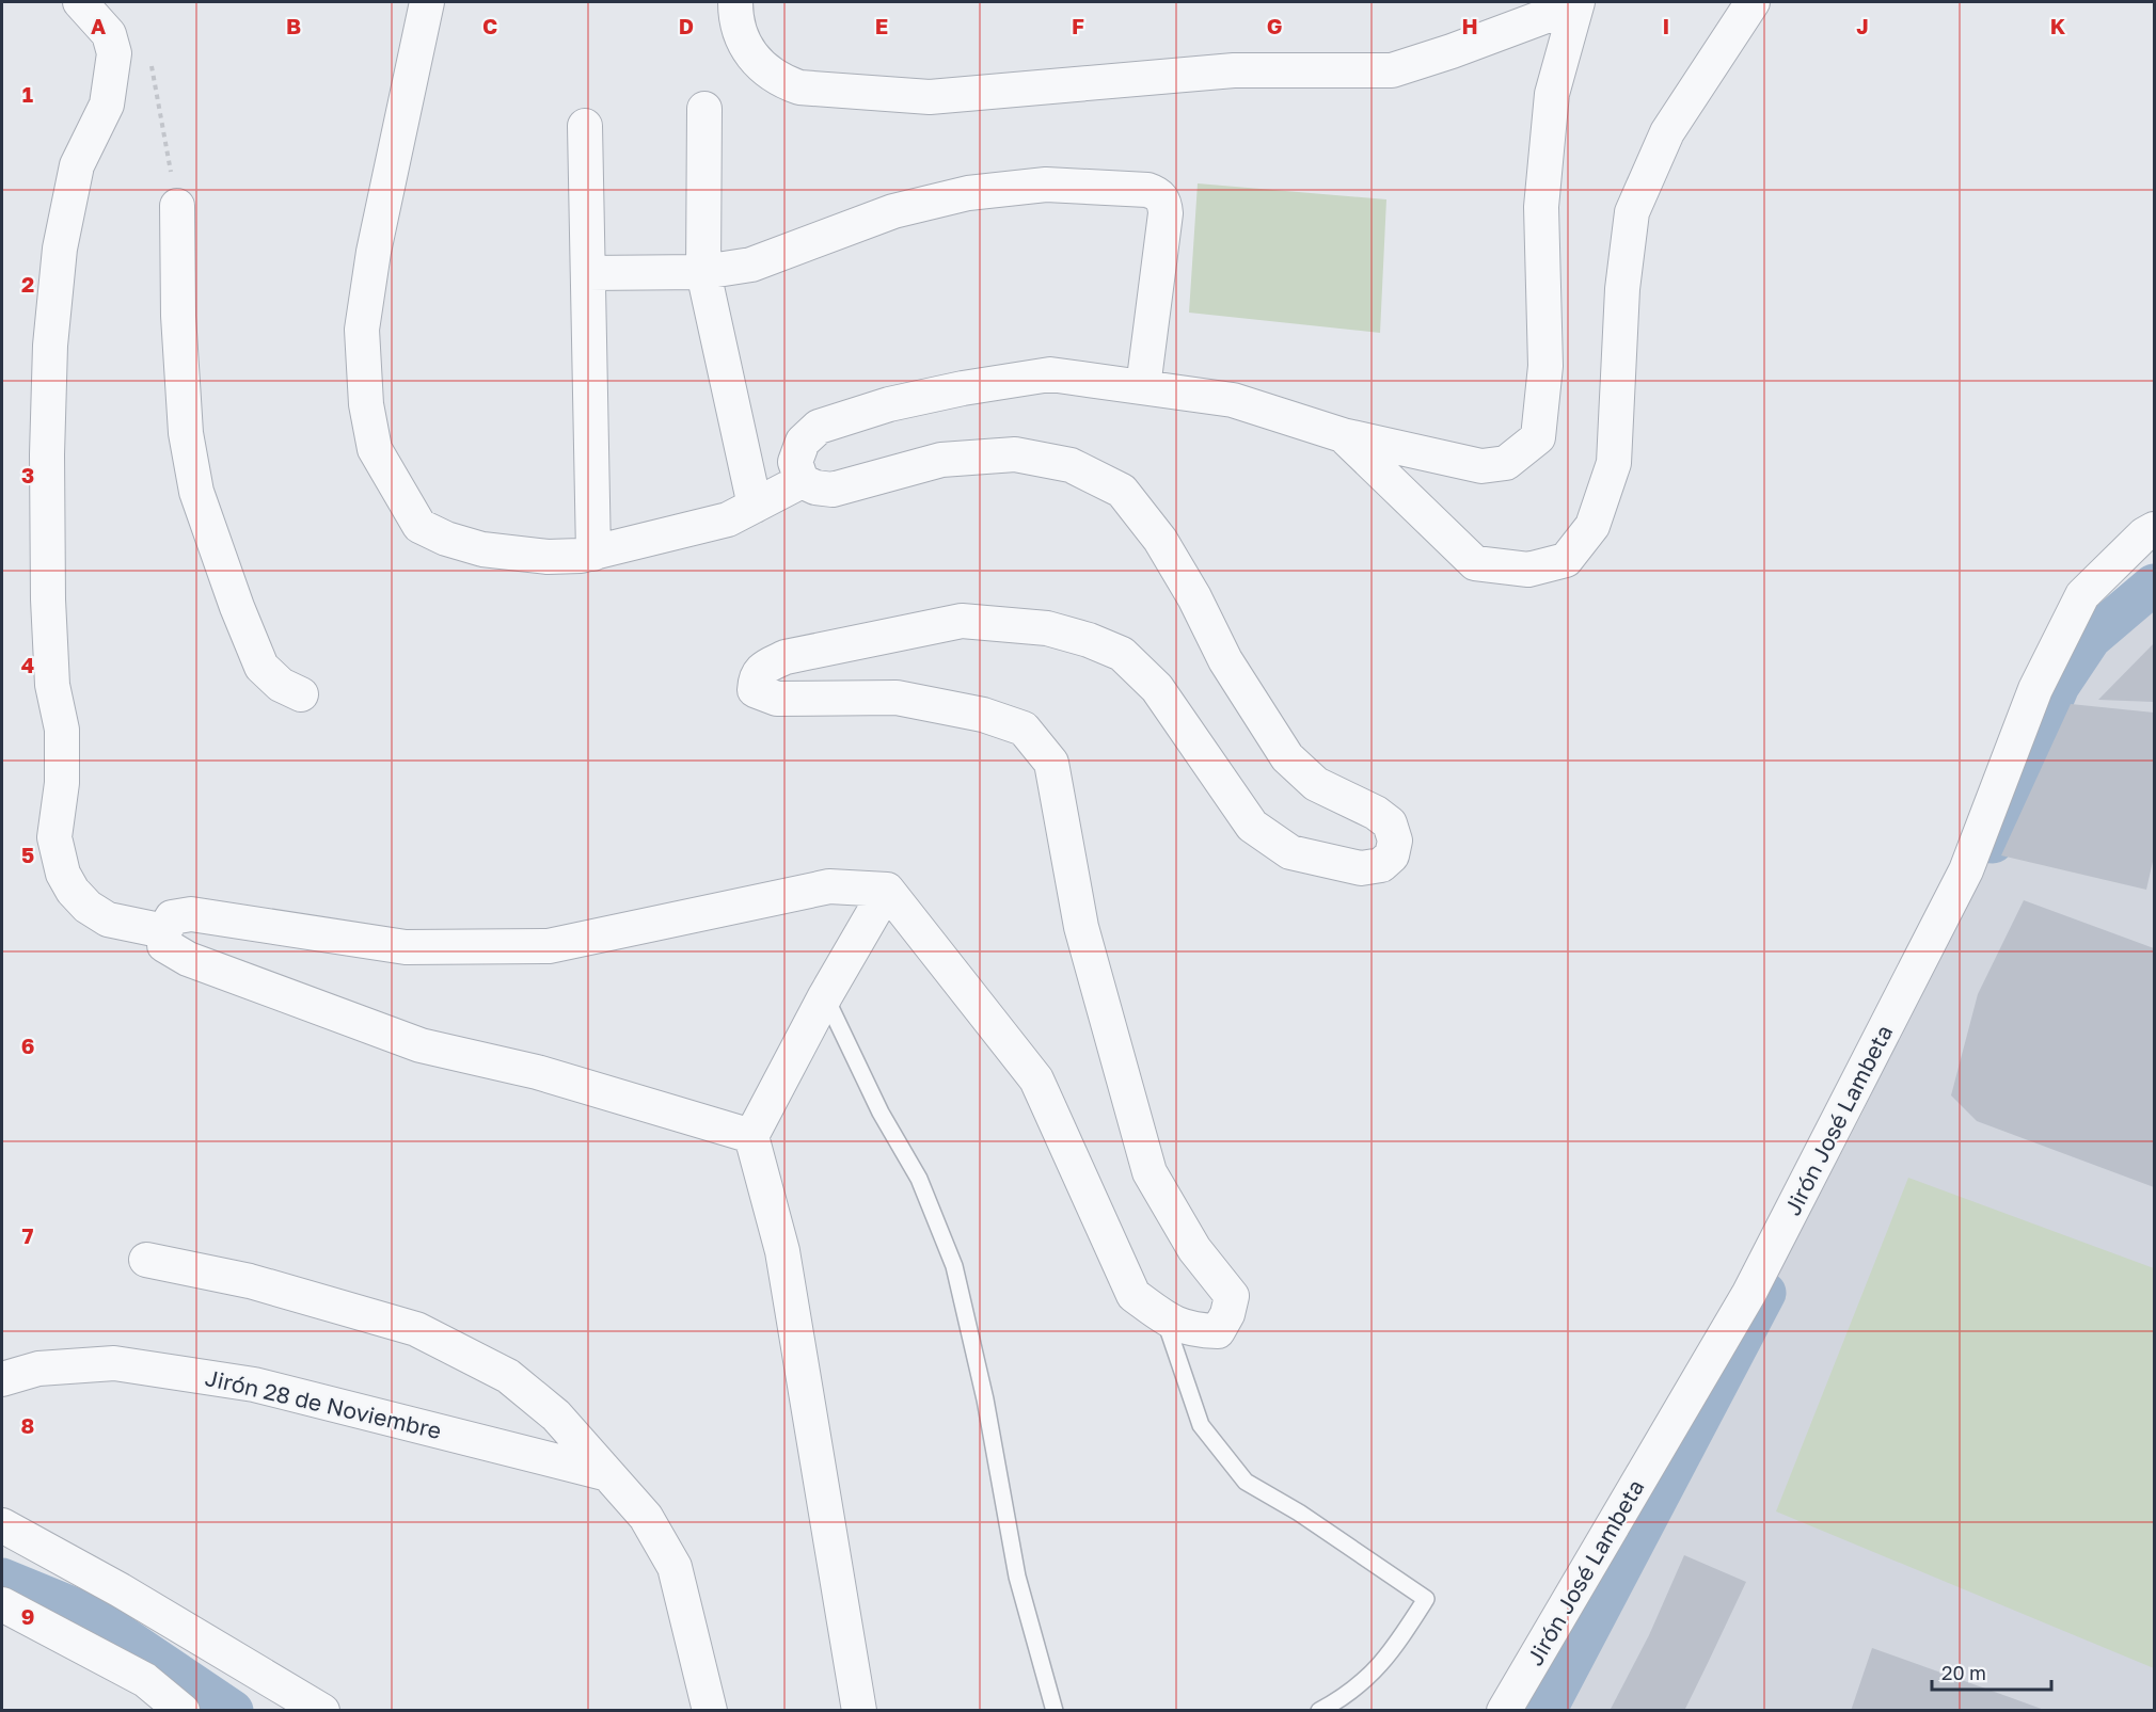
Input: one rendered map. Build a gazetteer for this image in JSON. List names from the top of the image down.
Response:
{
  "streets": {
    "street": ["Jirón José Lambeta", "Jirón 28 de Noviembre"]
  },
  "scale_bar": "20 m",
  "grid": {
    "columns": [
      "A",
      "B",
      "C",
      "D",
      "E",
      "F",
      "G",
      "H",
      "I",
      "J",
      "K"
    ],
    "rows": [
      "1",
      "2",
      "3",
      "4",
      "5",
      "6",
      "7",
      "8",
      "9"
    ]
  }
}
